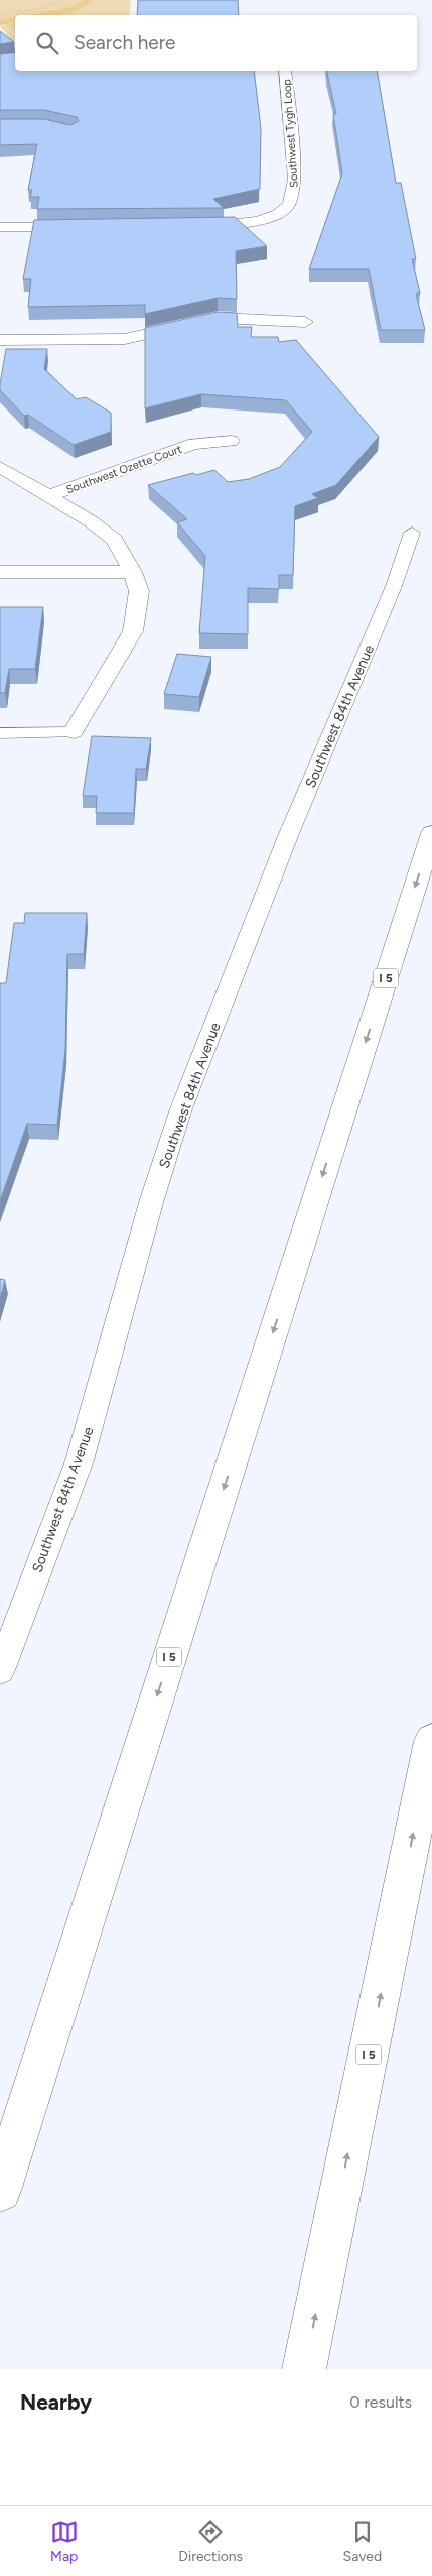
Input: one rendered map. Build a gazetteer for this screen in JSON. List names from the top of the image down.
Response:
{
  "streets": {
    "main road": ["Southwest Tygh Loop", "Southwest Ozette Court", "I 5"],
    "lane": ["Southwest 84th Avenue"]
  },
  "page": {
    "search": "Search here",
    "heading": ["Nearby", "0 results"],
    "nav": ["Map", "Directions", "Saved"]
  }
}
